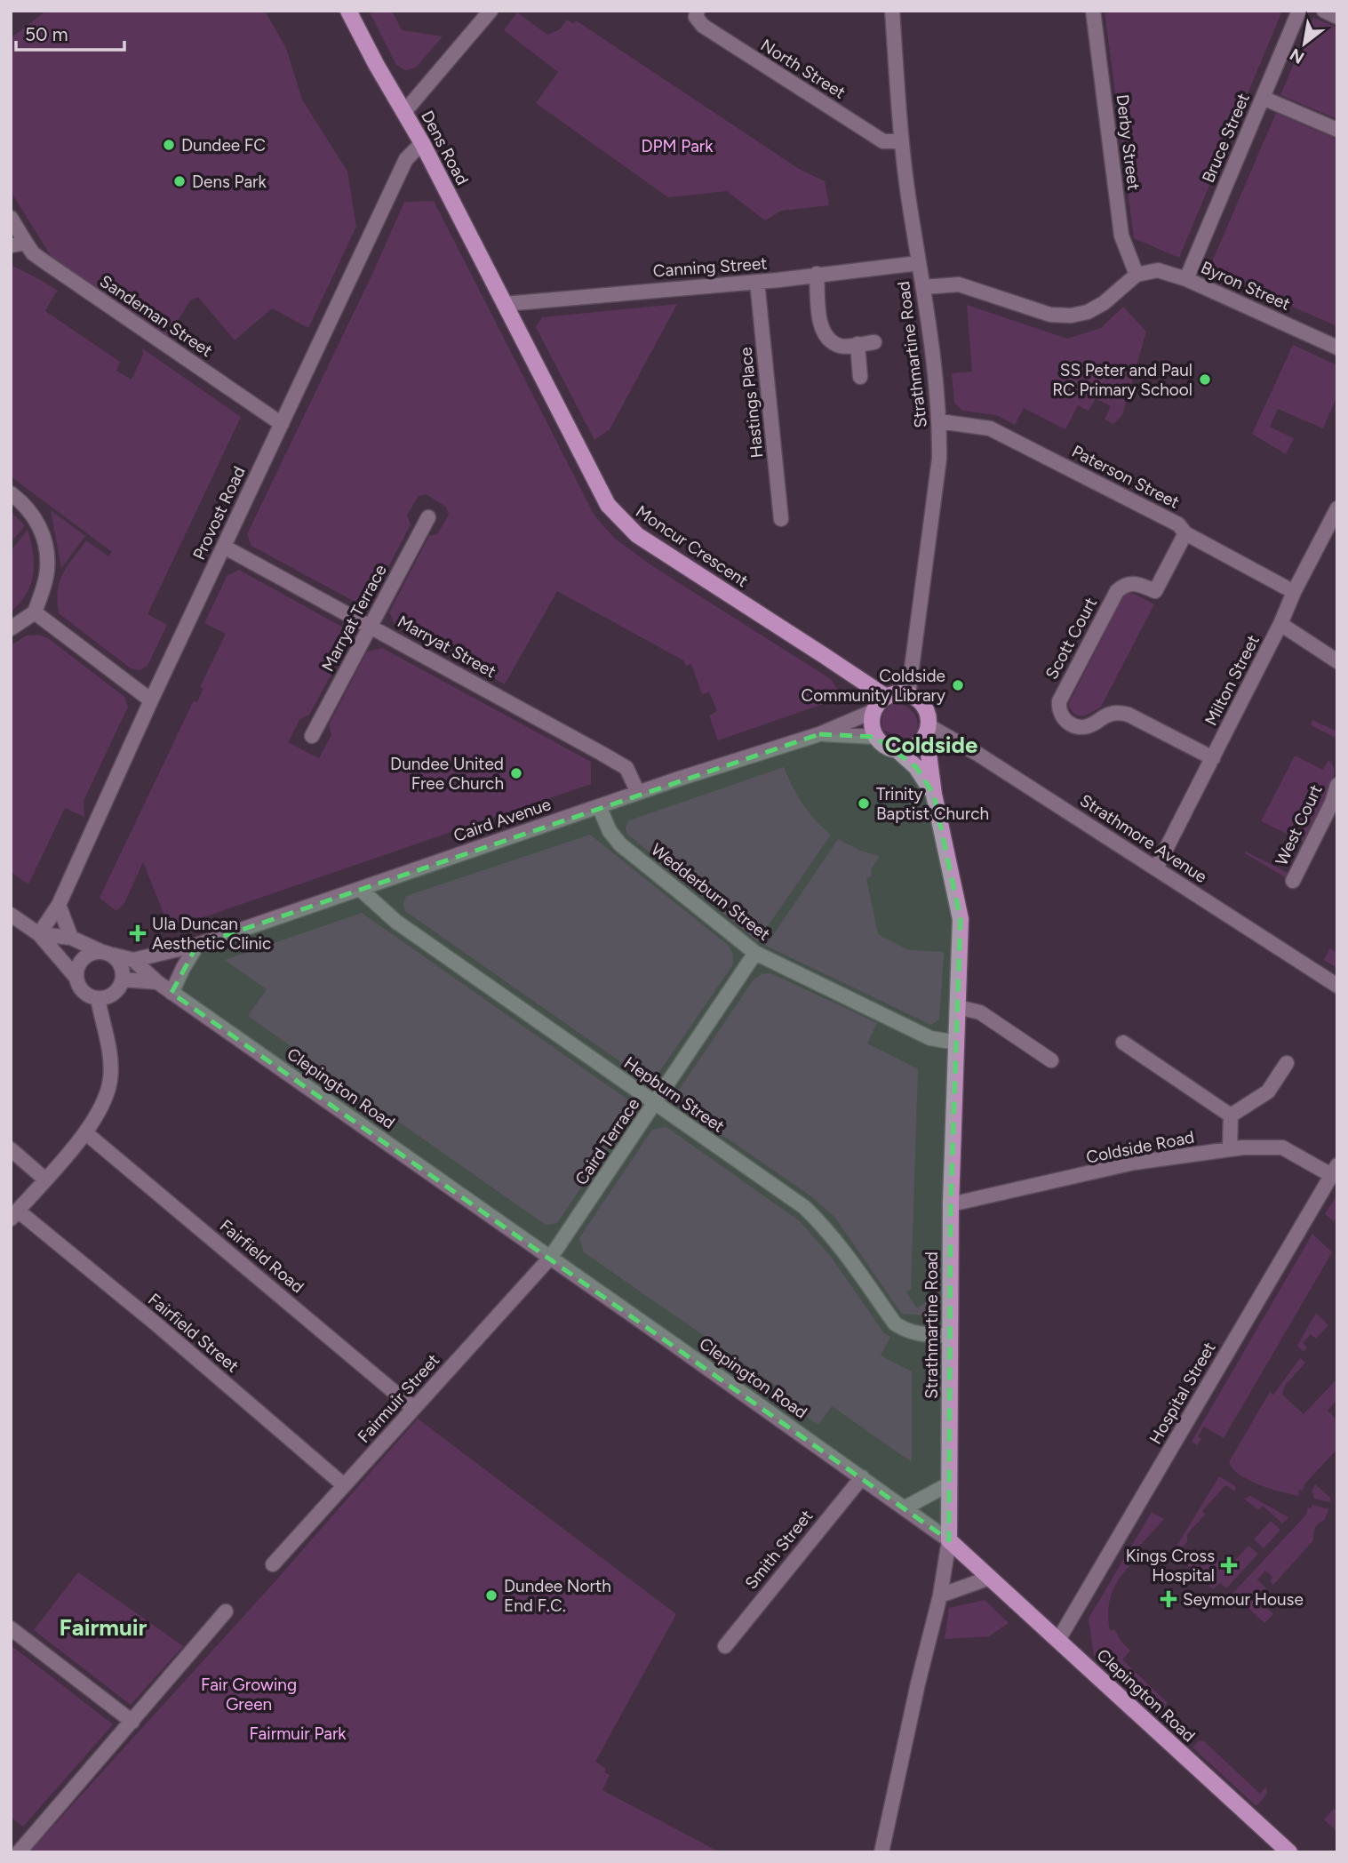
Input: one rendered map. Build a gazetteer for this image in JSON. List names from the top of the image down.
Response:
{
  "streets": {
    "main road": [
      "Dens Road",
      "Strathmartine Road",
      "Moncur Crescent",
      "Clepington Road"
    ],
    "street": [
      "North Street",
      "Bruce Street",
      "Derby Street",
      "Canning Street",
      "Byron Street",
      "Sandeman Street",
      "Hastings Place",
      "Paterson Street",
      "Provost Road",
      "Marryat Terrace",
      "Scott Court",
      "Marryat Street",
      "Milton Street",
      "Caird Avenue",
      "West Court",
      "Strathmore Avenue",
      "Wedderburn Street",
      "Hepburn Street",
      "Caird Terrace",
      "Coldside Road",
      "Fairfield Road",
      "Fairfield Street",
      "Hospital Street",
      "Fairmuir Street",
      "Smith Street"
    ]
  },
  "crossings": [
    ["North Street", "Strathmartine Road"],
    ["Bruce Street", "Byron Street"],
    ["Derby Street", "Byron Street"],
    ["Dens Road", "Canning Street"],
    ["Dens Road", "Provost Road"],
    ["Dens Road", "Moncur Crescent"],
    ["Canning Street", "Strathmartine Road"],
    ["Canning Street", "Hastings Place"],
    ["Canning Street", "Moncur Crescent"],
    ["Sandeman Street", "Provost Road"],
    ["Strathmartine Road", "Paterson Street"],
    ["Strathmartine Road", "Moncur Crescent"],
    ["Strathmartine Road", "Caird Avenue"],
    ["Strathmartine Road", "Strathmore Avenue"],
    ["Strathmartine Road", "Wedderburn Street"],
    ["Strathmartine Road", "Clepington Road"],
    ["Strathmartine Road", "Hepburn Street"],
    ["Strathmartine Road", "Coldside Road"],
    ["Paterson Street", "Scott Court"],
    ["Provost Road", "Marryat Street"],
    ["Provost Road", "Clepington Road"],
    ["Moncur Crescent", "Caird Avenue"],
    ["Moncur Crescent", "Strathmore Avenue"],
    ["Marryat Terrace", "Marryat Street"],
    ["Scott Court", "Milton Street"],
    ["Marryat Street", "Caird Avenue"],
    ["Milton Street", "Strathmore Avenue"],
    ["Caird Avenue", "Strathmore Avenue"],
    ["Caird Avenue", "Wedderburn Street"],
    ["Caird Avenue", "Clepington Road"],
    ["Caird Avenue", "Hepburn Street"],
    ["Wedderburn Street", "Caird Terrace"],
    ["Clepington Road", "Caird Terrace"],
    ["Clepington Road", "Hospital Street"],
    ["Clepington Road", "Fairmuir Street"],
    ["Clepington Road", "Smith Street"],
    ["Hepburn Street", "Caird Terrace"],
    ["Caird Terrace", "Fairmuir Street"],
    ["Coldside Road", "Hospital Street"],
    ["Fairfield Road", "Fairmuir Street"],
    ["Fairfield Street", "Fairmuir Street"]
  ],
  "districts": ["Coldside", "Fairmuir"],
  "parks": ["DPM Park", "Fair Growing Green", "Fairmuir Park"],
  "places": {
    "other": [
      "Dundee FC",
      "Dens Park",
      "SS Peter and Paul RC Primary School",
      "Coldside Community Library",
      "Dundee United Free Church",
      "Trinity Baptist Church",
      "Dundee North End F.C."
    ],
    "health": ["Ula Duncan Aesthetic Clinic", "Kings Cross Hospital", "Seymour House"]
  },
  "scale_bar": "50 m",
  "north": "bottom left"
}
